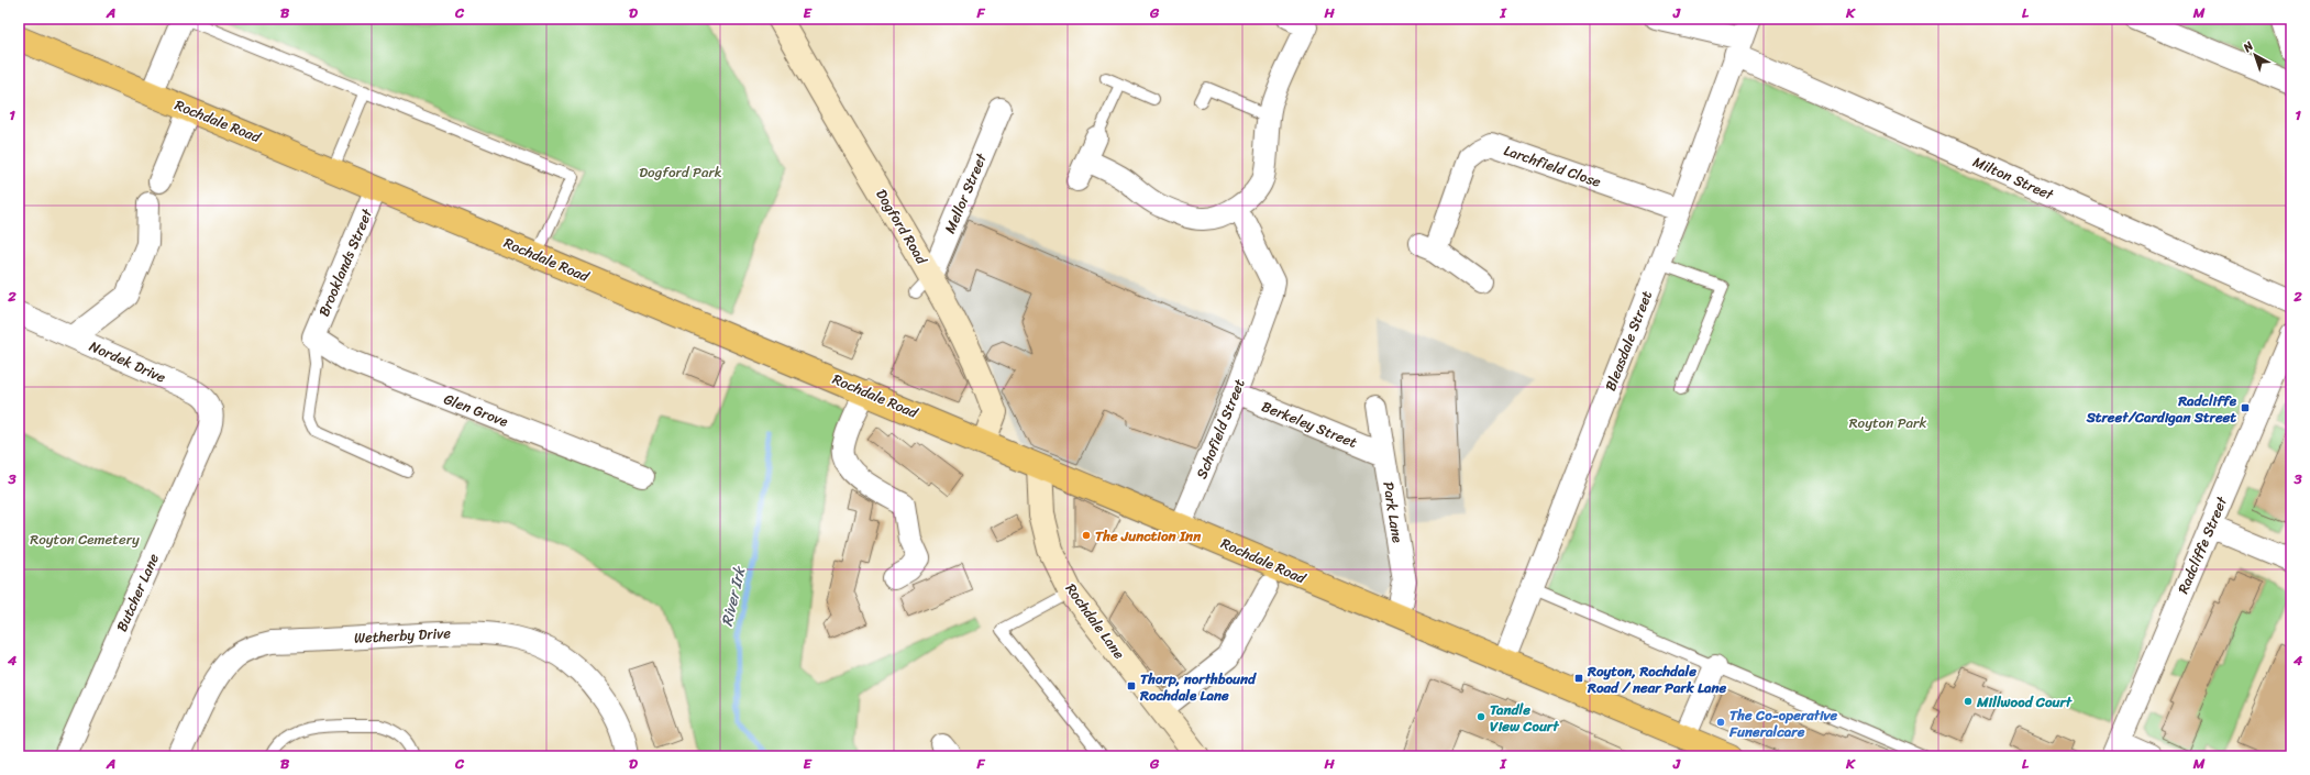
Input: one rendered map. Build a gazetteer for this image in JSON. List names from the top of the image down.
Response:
{
  "streets": {
    "main road": ["Rochdale Road"],
    "street": [
      "Larchfield Close",
      "Milton Street",
      "Mellor Street",
      "Dogford Road",
      "Brooklands Street",
      "Bleasdale Street",
      "Nordek Drive",
      "Glen Grove",
      "Berkeley Street",
      "Schofield Street",
      "Park Lane",
      "Radcliffe Street",
      "Butcher Lane",
      "Rochdale Lane",
      "Wetherby Drive"
    ]
  },
  "crossings": [
    ["Rochdale Road", "Dogford Road"],
    ["Rochdale Road", "Brooklands Street"],
    ["Rochdale Road", "Bleasdale Street"],
    ["Rochdale Road", "Schofield Street"],
    ["Rochdale Road", "Park Lane"],
    ["Rochdale Road", "Rochdale Lane"],
    ["Larchfield Close", "Bleasdale Street"],
    ["Milton Street", "Bleasdale Street"],
    ["Mellor Street", "Dogford Road"],
    ["Brooklands Street", "Glen Grove"],
    ["Nordek Drive", "Butcher Lane"],
    ["Berkeley Street", "Schofield Street"],
    ["Berkeley Street", "Park Lane"]
  ],
  "water": ["River Irk"],
  "parks": ["Dogford Park", "Royton Park", "Royton Cemetery"],
  "places": {
    "transit": ["Radcliffe Street/Cardigan Street", "Royton, Rochdale Road / near Park Lane", "Thorp, northbound Rochdale Lane"],
    "other": [
      "The Junction Inn",
      "Millwood Court",
      "Tandle View Court",
      "The Co-operative Funeralcare"
    ]
  },
  "north": "top left",
  "grid": {
    "columns": [
      "A",
      "B",
      "C",
      "D",
      "E",
      "F",
      "G",
      "H",
      "I",
      "J",
      "K",
      "L",
      "M"
    ],
    "rows": [
      "1",
      "2",
      "3",
      "4"
    ]
  }
}
